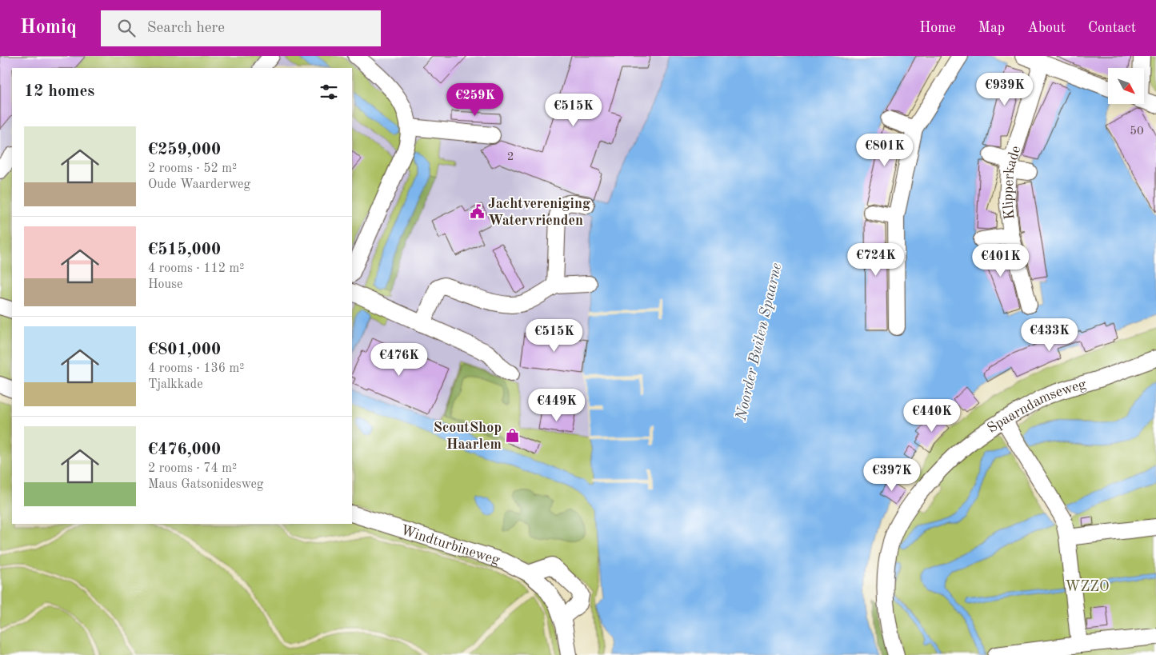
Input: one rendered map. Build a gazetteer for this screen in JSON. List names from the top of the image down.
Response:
{
  "streets": {
    "street": ["Klipperkade", "Spaarndamseweg", "Windturbineweg"]
  },
  "water": ["Noorder Buiten Spaarne"],
  "parks": ["WZZO"],
  "places": {
    "public building": ["Jachtvereniging Watervrienden"],
    "shop": ["ScoutShop Haarlem"]
  },
  "house_numbers": ["50", "2"],
  "north": "bottom right",
  "page": {
    "header": "Homiq",
    "search": "Search here",
    "nav": [
      "Home",
      "Map",
      "About",
      "Contact"
    ],
    "heading": "12 homes",
    "price": [
      "€939K",
      "€259K",
      "€515K",
      "€801K",
      "€724K",
      "€401K",
      "€433K",
      "€515K",
      "€476K",
      "€449K",
      "€440K",
      "€397K"
    ],
    "list": [
      {
        "name": "€259,000",
        "note": "2 rooms · 52 m² · Oude Waarderweg"
      },
      {
        "name": "€515,000",
        "note": "4 rooms · 112 m² · House"
      },
      {
        "name": "€801,000",
        "note": "4 rooms · 136 m² · Tjalkkade"
      },
      {
        "name": "€476,000",
        "note": "2 rooms · 74 m² · Maus Gatsonidesweg"
      }
    ]
  }
}
